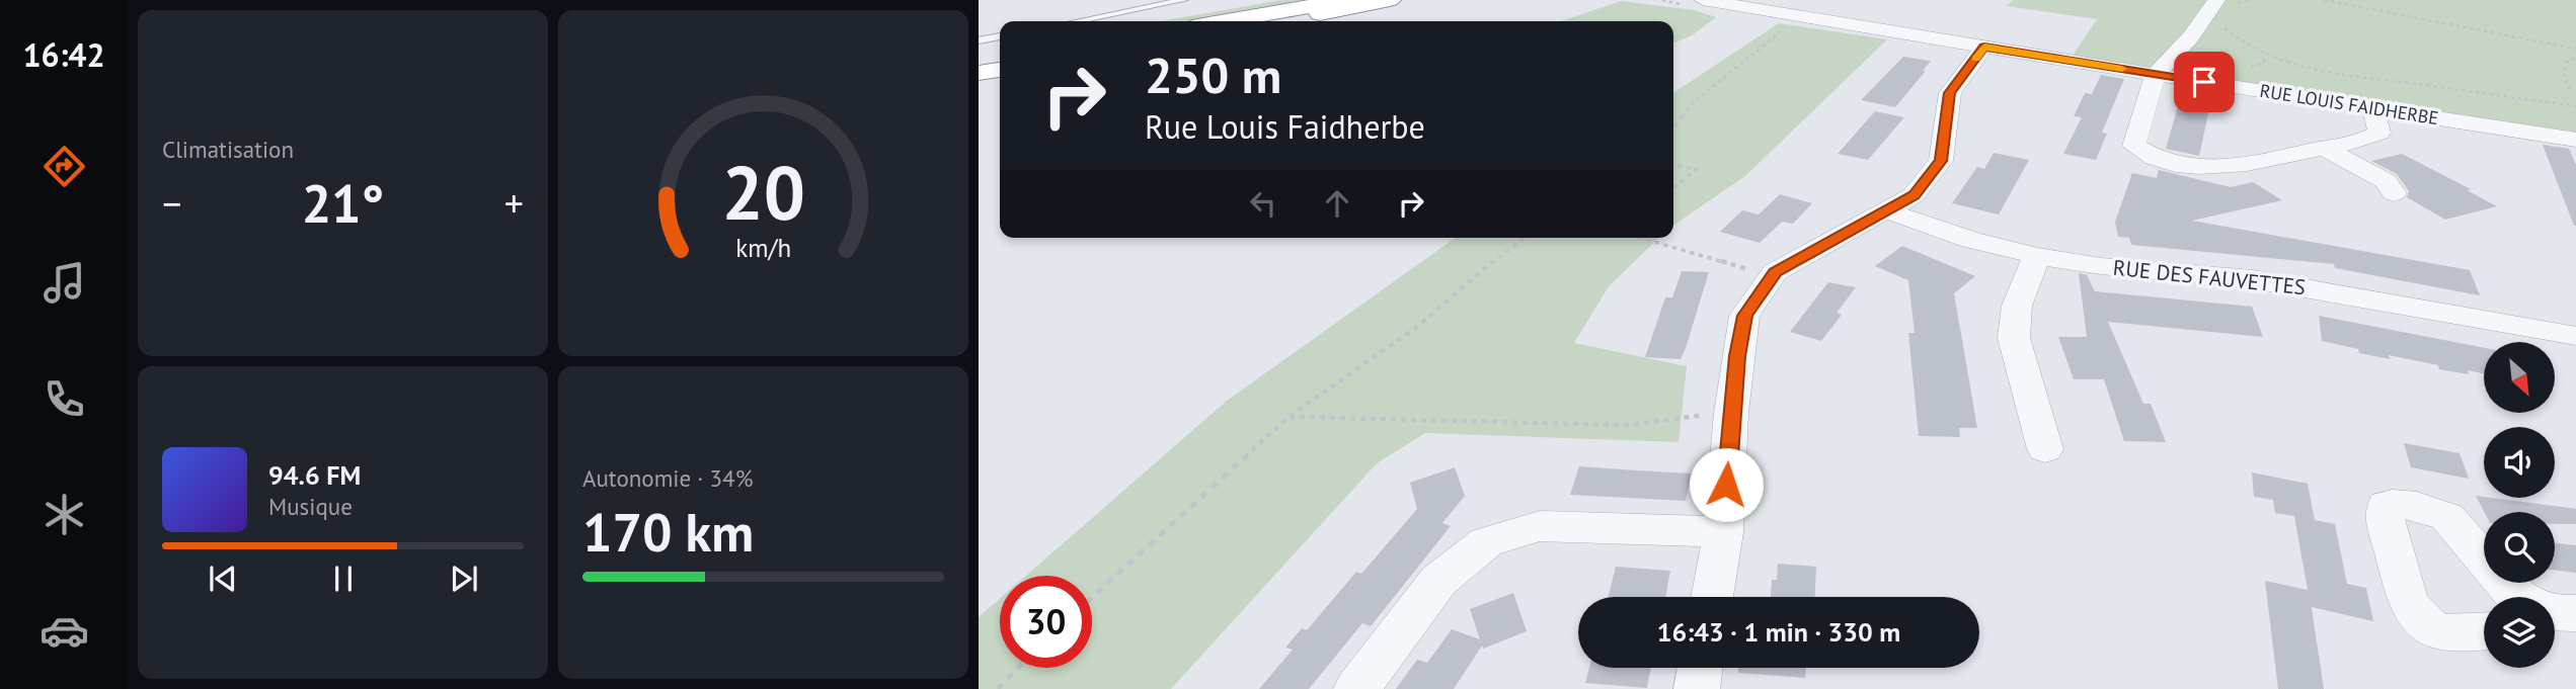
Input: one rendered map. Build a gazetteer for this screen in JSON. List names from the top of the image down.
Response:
{
  "streets": {
    "street": ["RUE LOUIS FAIDHERBE", "RUE DES FAUVETTES"]
  },
  "north": "bottom right",
  "page": {
    "tabs": "16:42",
    "tile": [
      "Climatisation",
      ["Autonomie · 34%", "170 km"]
    ],
    "turn": ["250 m", "Rue Louis Faidherbe"],
    "heat": ["−", "21°", "+"],
    "song": ["94.6 FM", "Musique"],
    "limit": "30",
    "trip": "16:43 · 1 min · 330 m",
    "gauge": ["20", "km/h"]
  }
}
